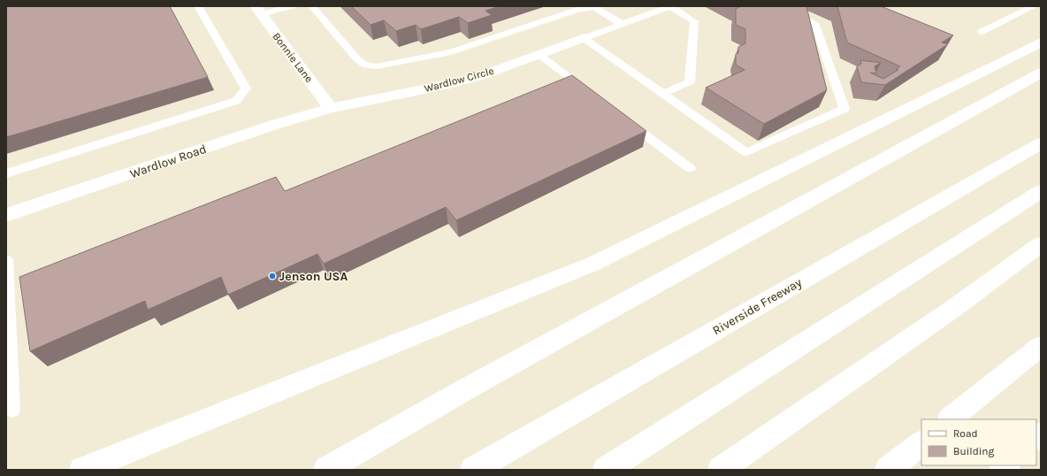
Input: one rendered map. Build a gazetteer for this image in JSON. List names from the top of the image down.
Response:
{
  "streets": {
    "main road": [
      "Bonnie Lane",
      "Wardlow Circle",
      "Wardlow Road",
      "Riverside Freeway"
    ]
  },
  "crossings": [
    ["Bonnie Lane", "Wardlow Circle"],
    ["Bonnie Lane", "Wardlow Road"],
    ["Wardlow Circle", "Wardlow Road"]
  ],
  "places": ["Jenson USA"],
  "legend": ["Road", "Building"]
}
